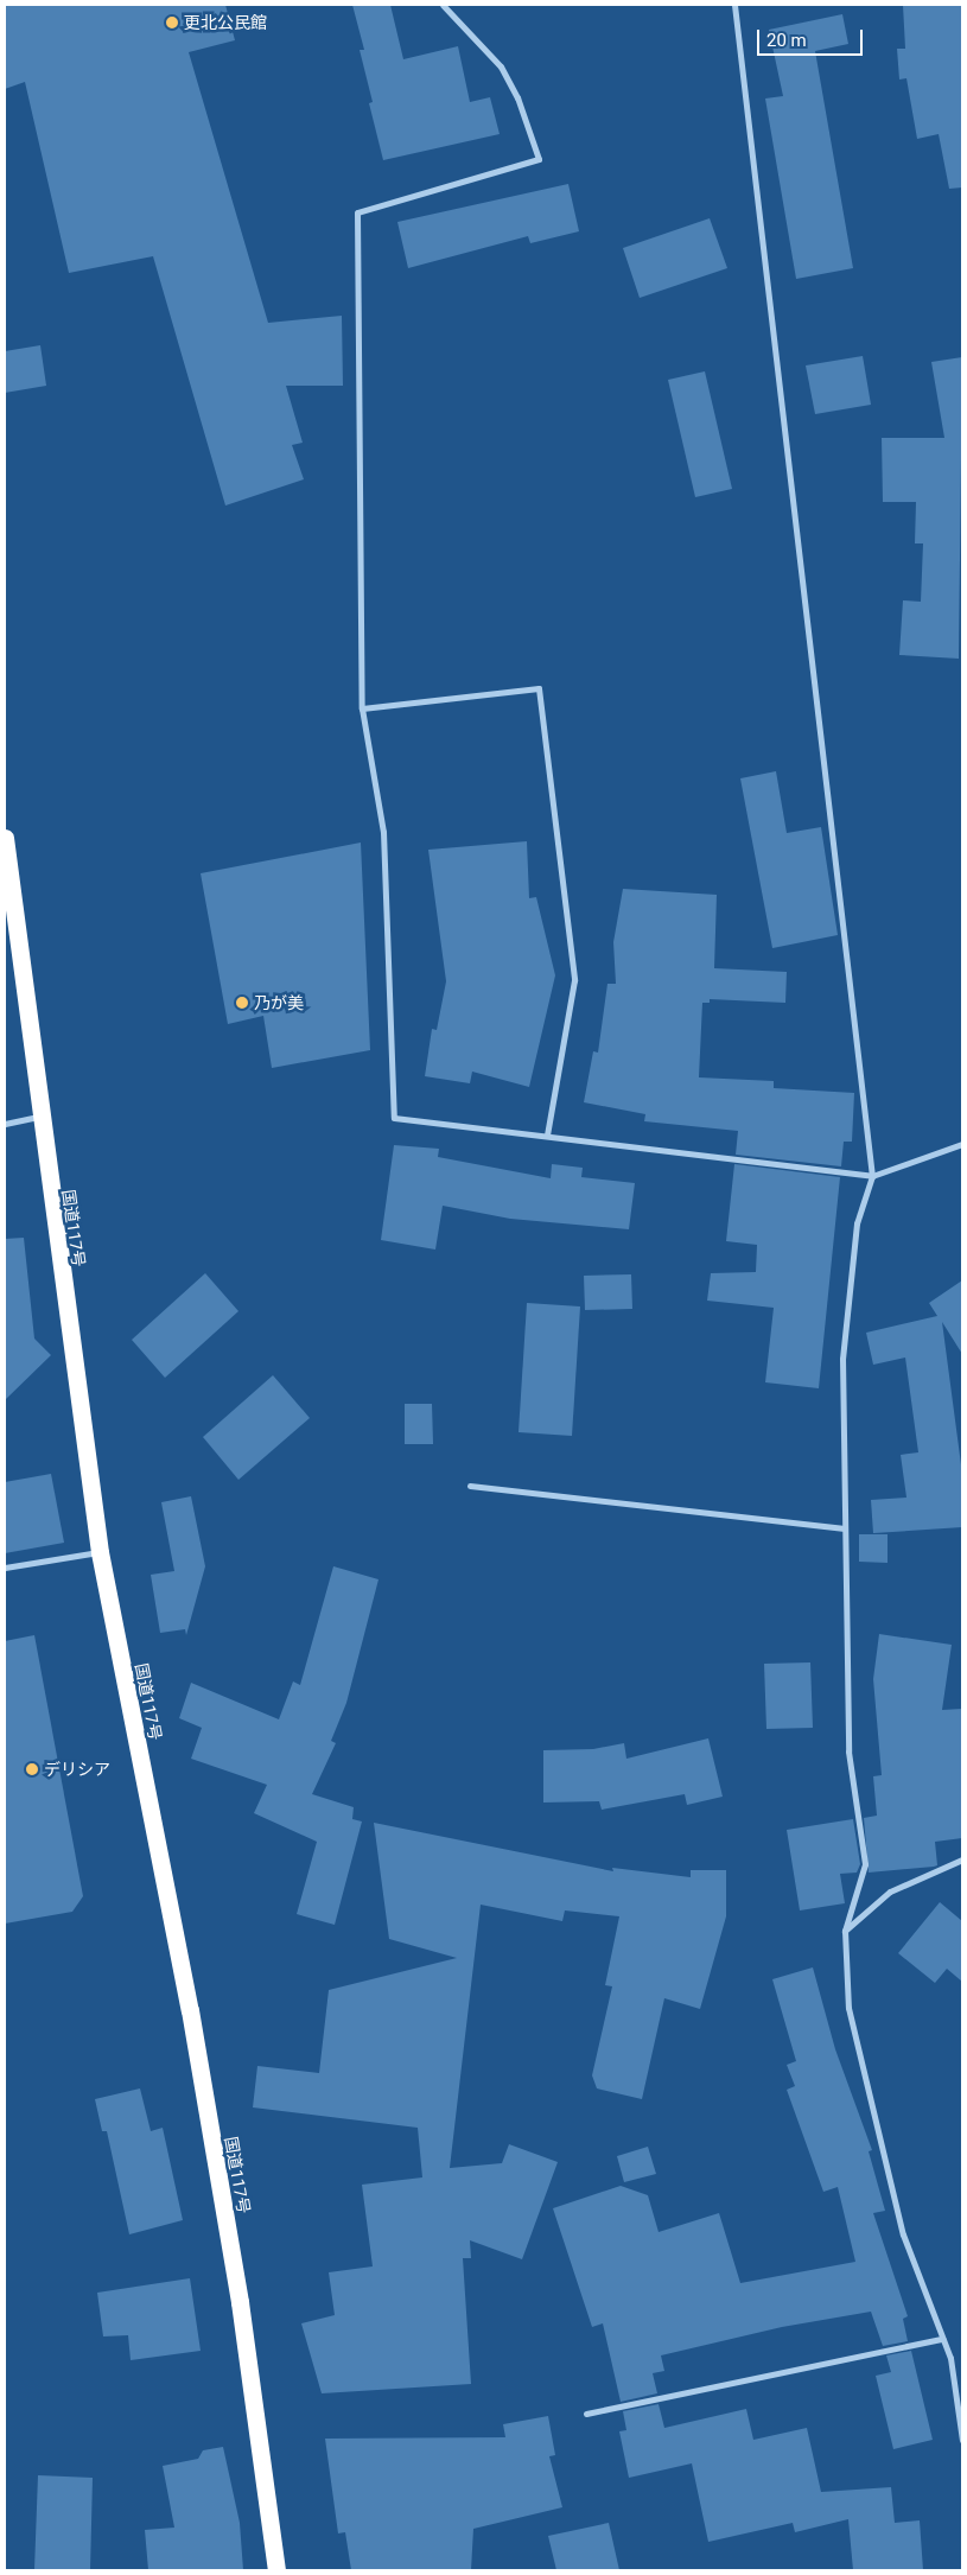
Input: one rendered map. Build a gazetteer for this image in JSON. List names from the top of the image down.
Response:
{
  "streets": {
    "highway": ["国道117号"]
  },
  "places": ["更北公民館", "乃が美", "デリシア"],
  "scale_bar": "20 m"
}
